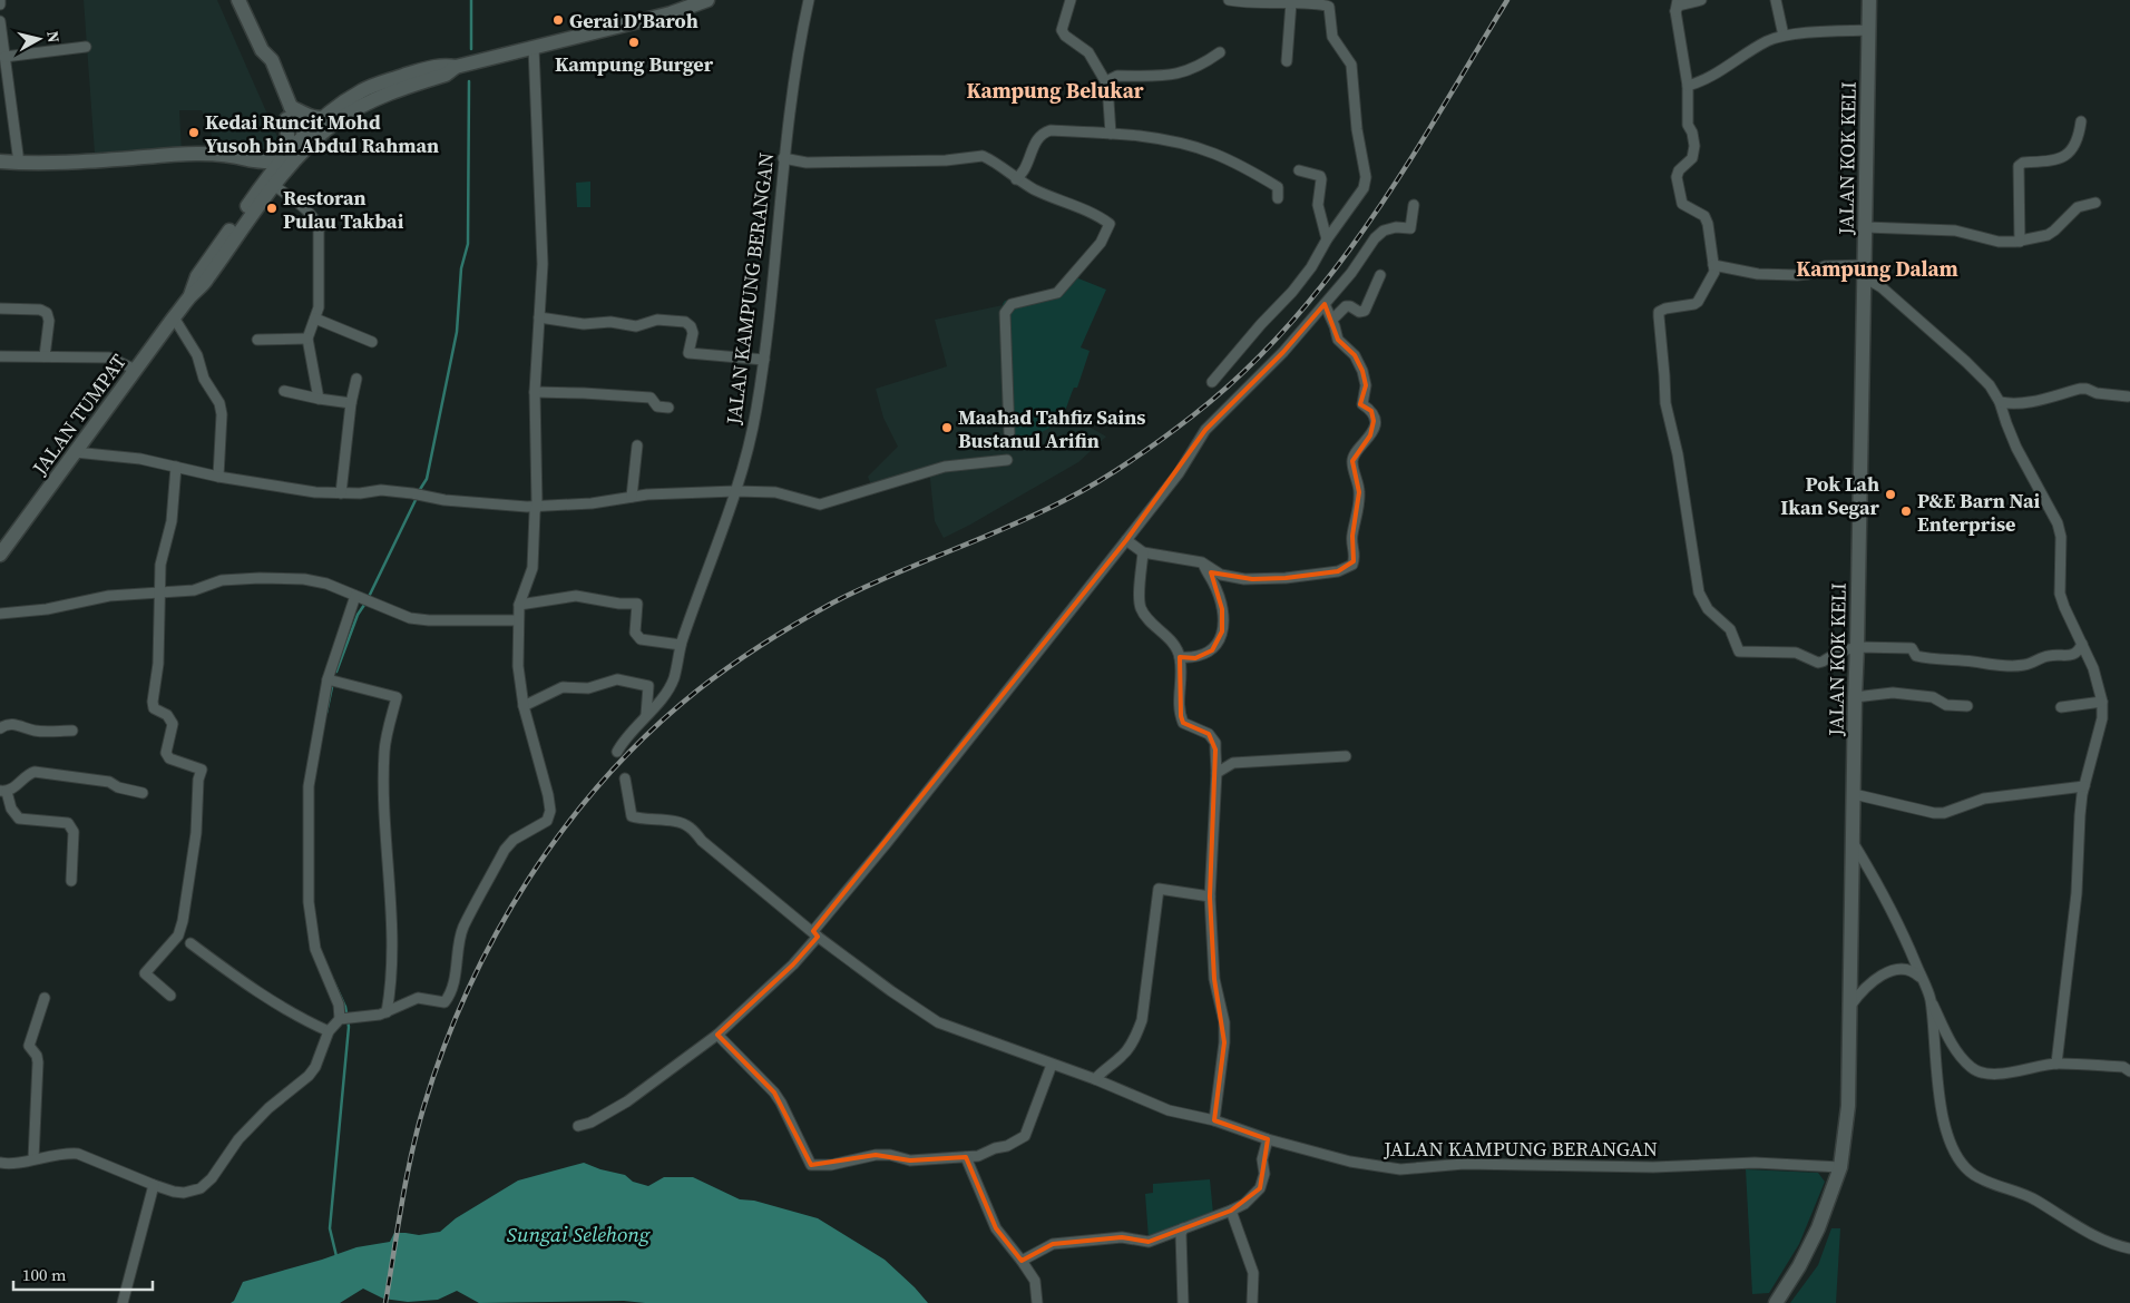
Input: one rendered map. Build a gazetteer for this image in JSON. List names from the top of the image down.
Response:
{
  "streets": {
    "street": ["JALAN KOK KELI", "JALAN KAMPUNG BERANGAN", "JALAN TUMPAT"]
  },
  "crossings": [
    ["JALAN KOK KELI", "JALAN KAMPUNG BERANGAN"]
  ],
  "districts": ["Kampung Belukar", "Kampung Dalam"],
  "water": ["Sungai Selehong"],
  "places": [
    "Gerai D'Baroh",
    "Kampung Burger",
    "Kedai Runcit Mohd Yusoh bin Abdul Rahman",
    "Restoran Pulau Takbai",
    "Maahad Tahfiz Sains Bustanul Arifin",
    "Pok Lah Ikan Segar",
    "P&E Barn Nai Enterprise"
  ],
  "scale_bar": "100 m",
  "north": "right"
}
